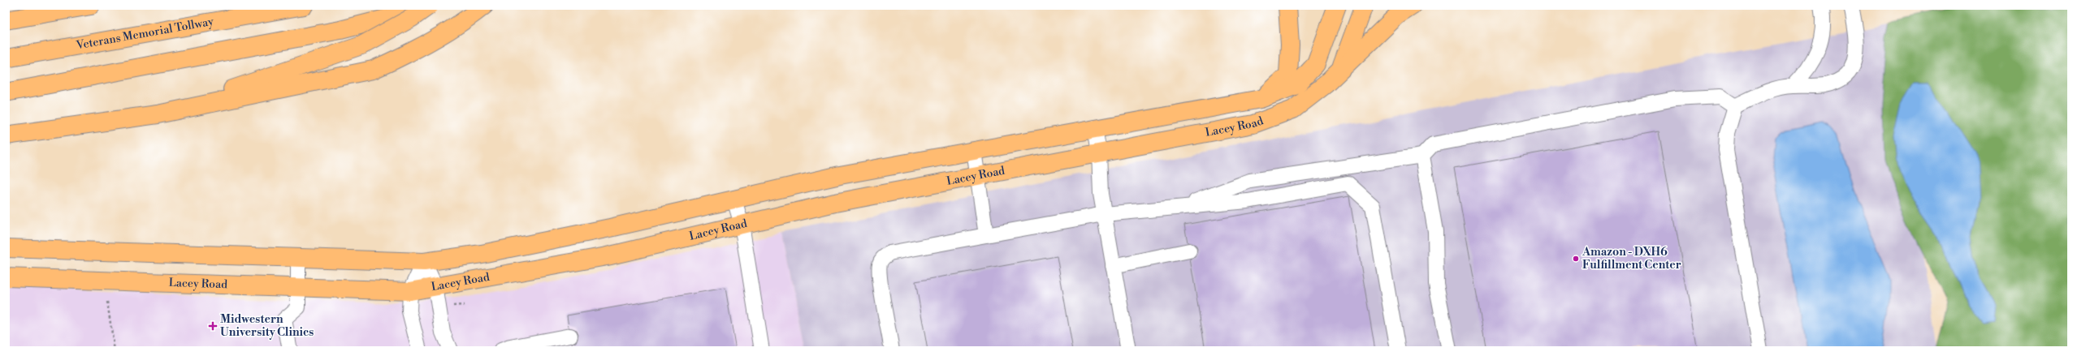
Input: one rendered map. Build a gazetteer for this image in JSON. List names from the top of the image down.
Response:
{
  "streets": {
    "main road": ["Veterans Memorial Tollway", "Lacey Road"]
  },
  "places": {
    "other": ["Amazon - DXH6 Fulfillment Center"],
    "health": ["Midwestern University Clinics"]
  }
}
